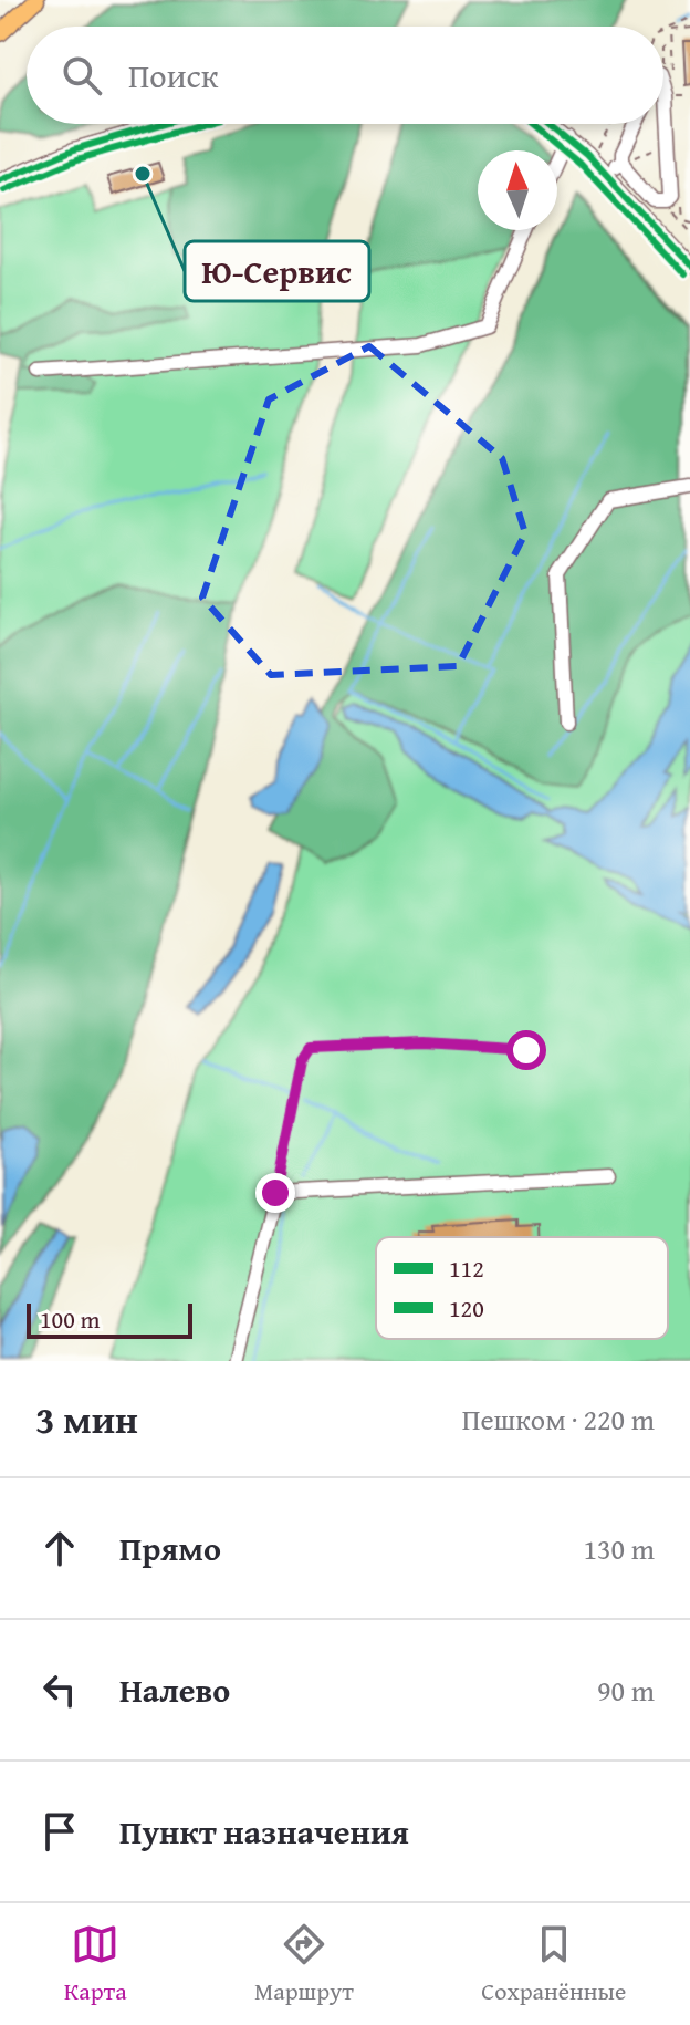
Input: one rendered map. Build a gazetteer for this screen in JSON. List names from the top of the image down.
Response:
{
  "places": ["Ю-Сервис"],
  "lines": ["transit line 112", "transit line 120"],
  "legend": ["112", "120"],
  "scale_bar": "100 m",
  "north": "top",
  "page": {
    "search": "Поиск",
    "scale": "100 m",
    "heading": ["3 мин", "Пешком · 220 m"],
    "list": [
      ["Прямо", "130 m"],
      ["Налево", "90 m"],
      "Пункт назначения"
    ],
    "nav": ["Карта", "Маршрут", "Сохранённые"]
  }
}
